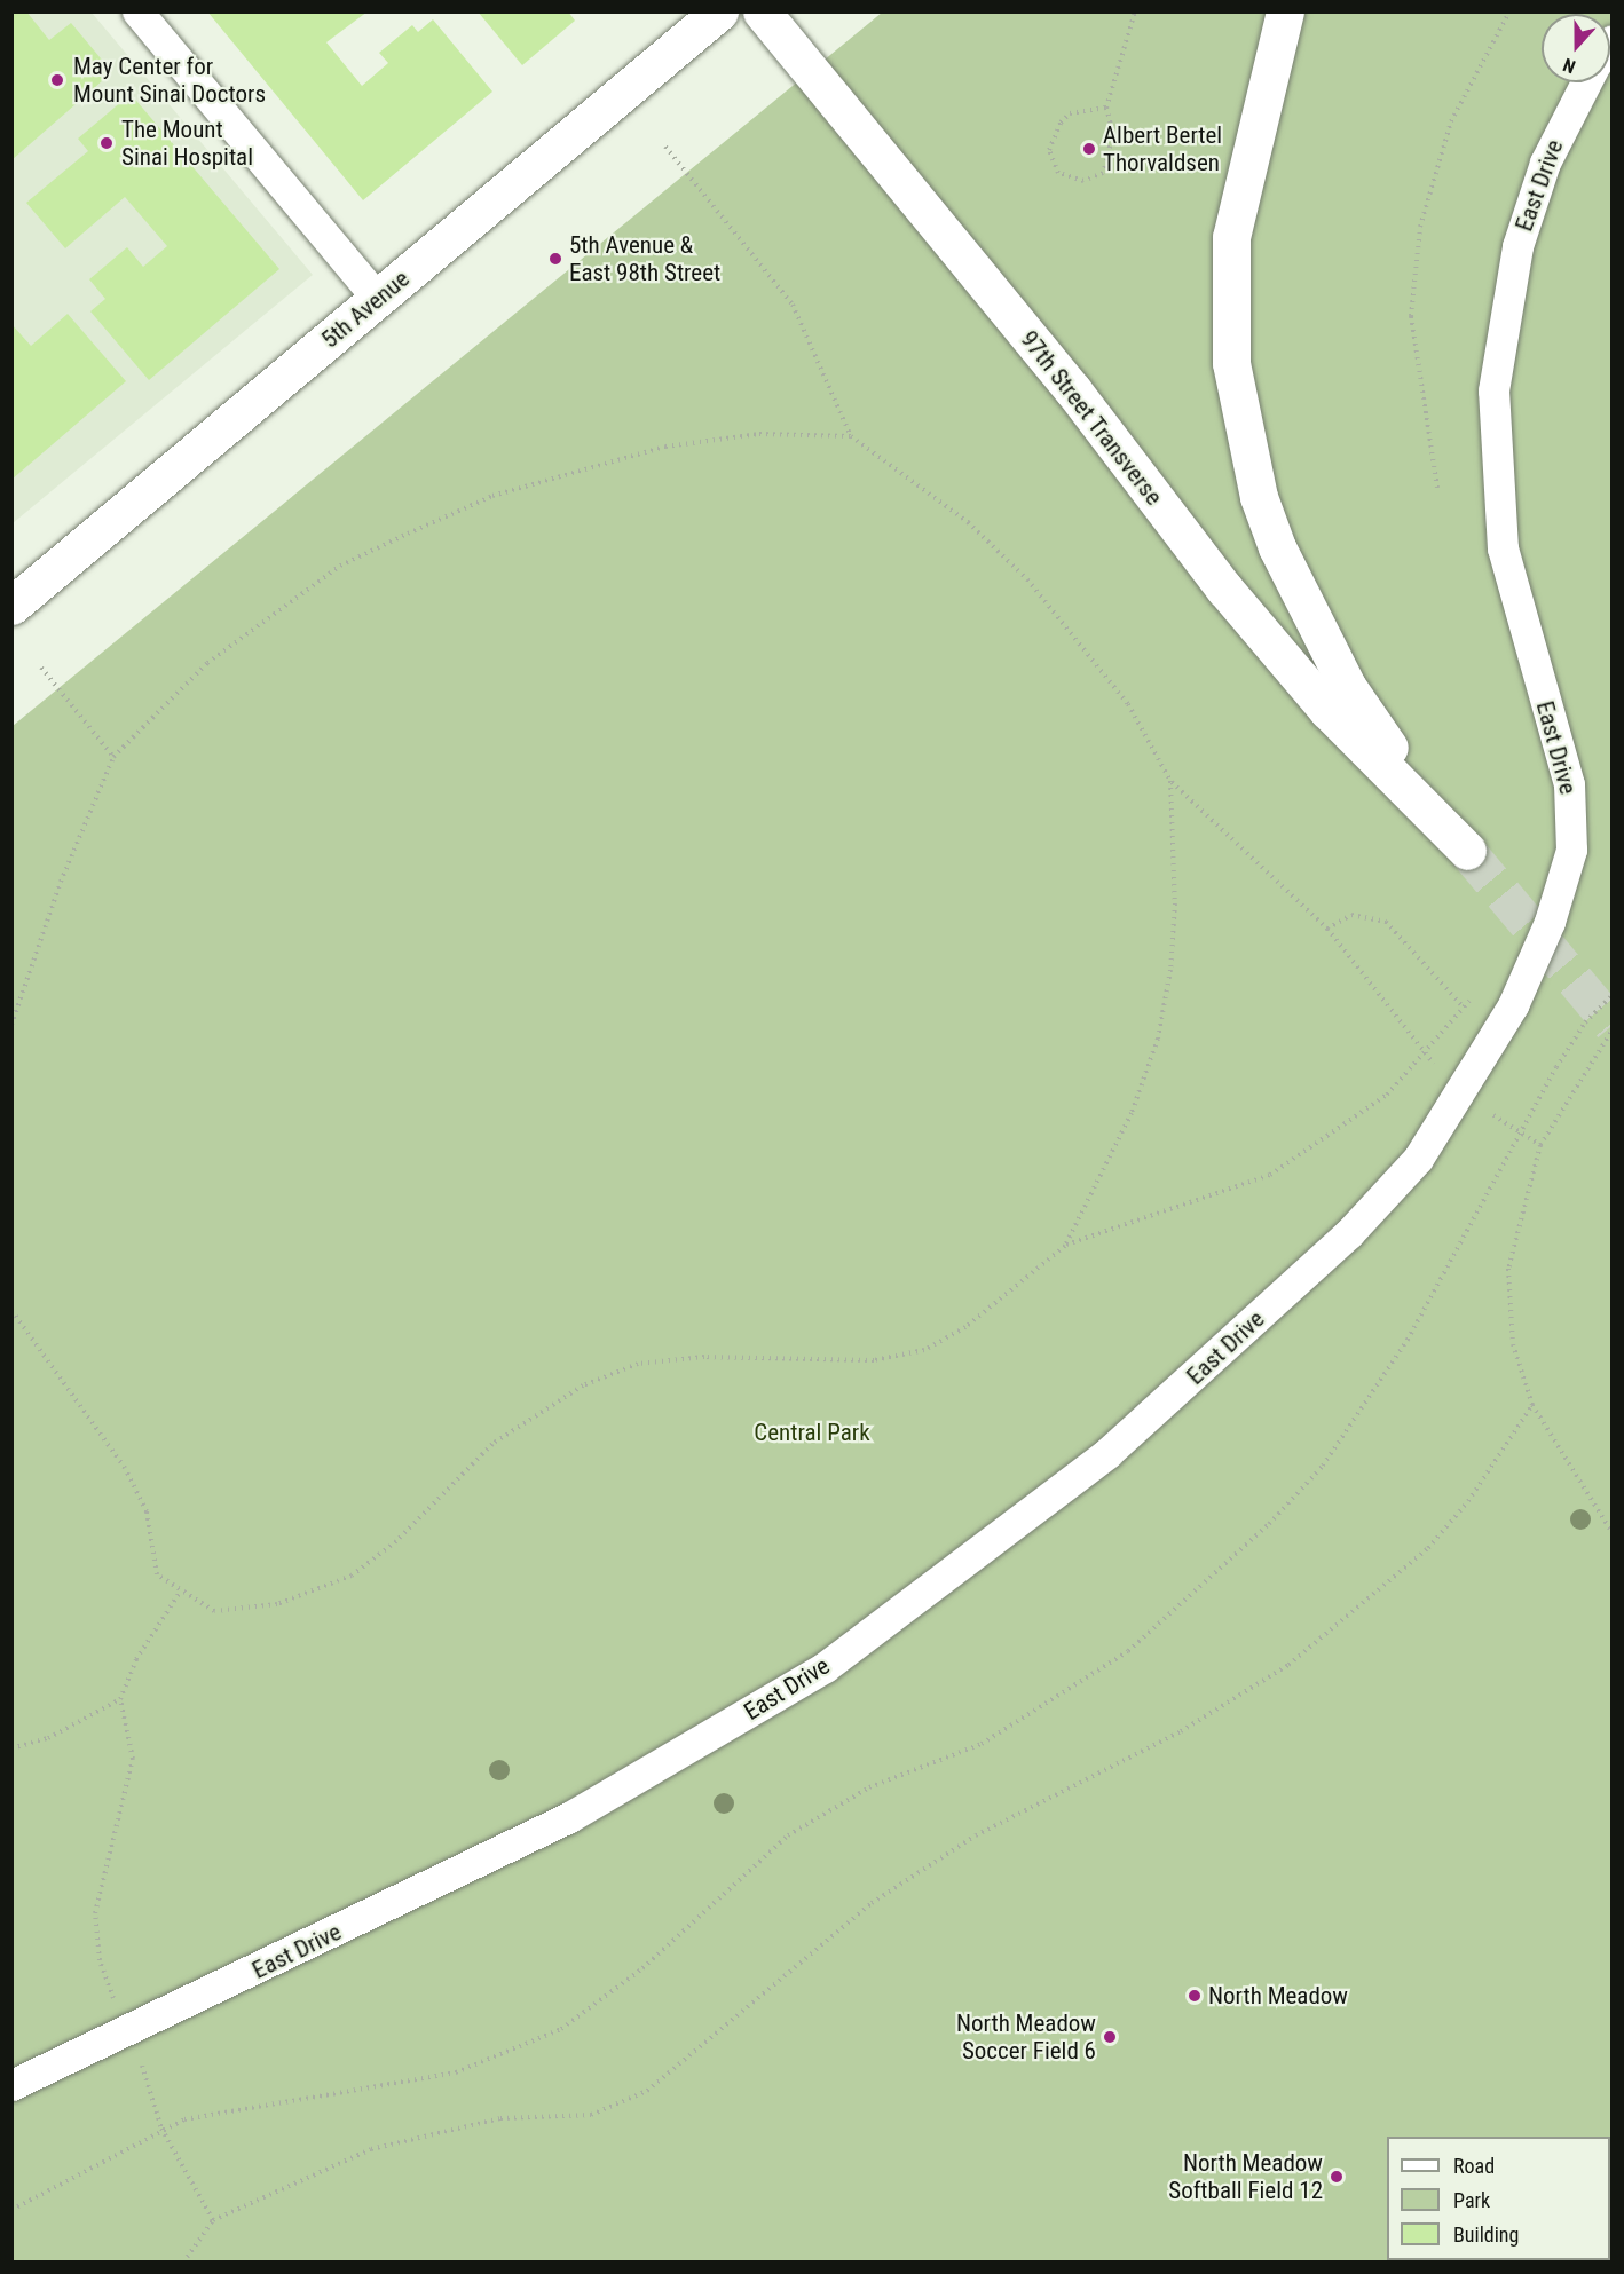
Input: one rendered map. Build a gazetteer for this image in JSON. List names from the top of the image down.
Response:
{
  "streets": {
    "main road": ["5th Avenue", "97th Street Transverse"],
    "street": ["East Drive"]
  },
  "parks": ["Central Park"],
  "places": [
    "May Center for Mount Sinai Doctors",
    "The Mount Sinai Hospital",
    "Albert Bertel Thorvaldsen",
    "5th Avenue & East 98th Street",
    "North Meadow",
    "North Meadow Soccer Field 6",
    "North Meadow Softball Field 12"
  ],
  "legend": ["Road", "Park", "Building"],
  "north": "bottom"
}
